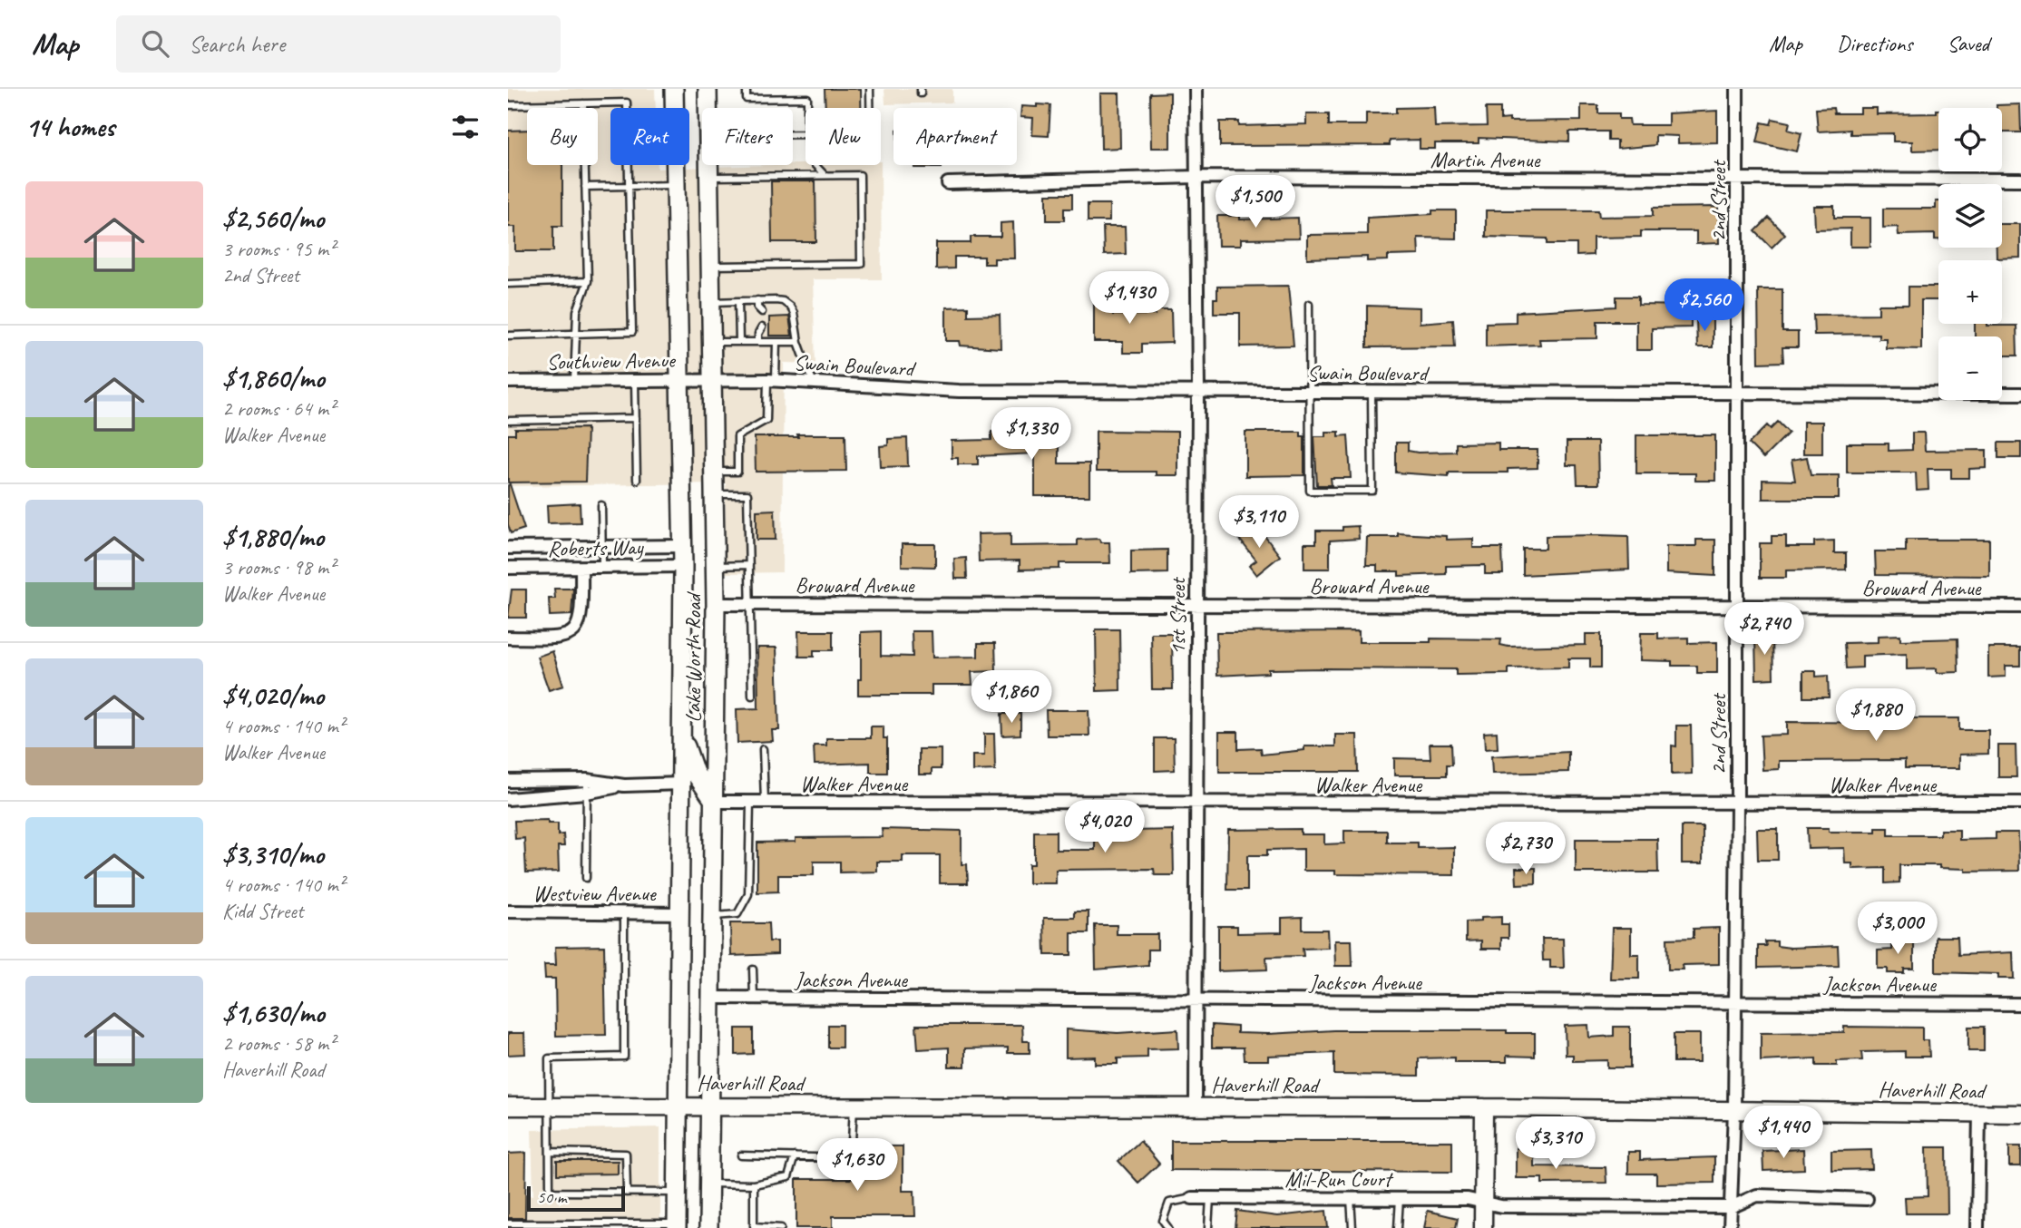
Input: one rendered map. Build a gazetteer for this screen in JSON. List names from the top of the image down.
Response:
{
  "streets": {
    "main road": ["Lake Worth Road"],
    "street": [
      "Martin Avenue",
      "2nd Street",
      "Southview Avenue",
      "Swain Boulevard",
      "Roberts Way",
      "Broward Avenue",
      "1st Street",
      "Walker Avenue",
      "Westview Avenue",
      "Jackson Avenue",
      "Haverhill Road",
      "Mil-Run Court"
    ]
  },
  "crossings": [
    ["Martin Avenue", "2nd Street"],
    ["Martin Avenue", "1st Street"],
    ["2nd Street", "Swain Boulevard"],
    ["2nd Street", "Broward Avenue"],
    ["2nd Street", "Walker Avenue"],
    ["2nd Street", "Jackson Avenue"],
    ["2nd Street", "Haverhill Road"],
    ["2nd Street", "Mil-Run Court"],
    ["Southview Avenue", "Swain Boulevard"],
    ["Southview Avenue", "Lake Worth Road"],
    ["Swain Boulevard", "1st Street"],
    ["Swain Boulevard", "Lake Worth Road"],
    ["Roberts Way", "Lake Worth Road"],
    ["Broward Avenue", "1st Street"],
    ["Broward Avenue", "Lake Worth Road"],
    ["1st Street", "Walker Avenue"],
    ["1st Street", "Jackson Avenue"],
    ["1st Street", "Haverhill Road"],
    ["Lake Worth Road", "Walker Avenue"],
    ["Lake Worth Road", "Westview Avenue"],
    ["Lake Worth Road", "Jackson Avenue"],
    ["Lake Worth Road", "Haverhill Road"]
  ],
  "scale_bar": "50 m",
  "page": {
    "header": "Map",
    "search": "Search here",
    "nav": ["Map", "Directions", "Saved"],
    "heading": "14 homes",
    "map_buttons": ["+", "−"],
    "chip": [
      "Buy",
      "Rent",
      "Filters",
      "New",
      "Apartment"
    ],
    "list": [
      {
        "name": "$2,560/mo",
        "note": "3 rooms · 95 m² · 2nd Street"
      },
      {
        "name": "$1,860/mo",
        "note": "2 rooms · 64 m² · Walker Avenue"
      },
      {
        "name": "$1,880/mo",
        "note": "3 rooms · 98 m² · Walker Avenue"
      },
      {
        "name": "$4,020/mo",
        "note": "4 rooms · 140 m² · Walker Avenue"
      },
      {
        "name": "$3,310/mo",
        "note": "4 rooms · 140 m² · Kidd Street"
      },
      {
        "name": "$1,630/mo",
        "note": "2 rooms · 58 m² · Haverhill Road"
      }
    ],
    "price": [
      "$1,500",
      "$1,430",
      "$2,560",
      "$1,330",
      "$3,110",
      "$2,740",
      "$1,860",
      "$1,880",
      "$4,020",
      "$2,730",
      "$3,000",
      "$1,440",
      "$3,310",
      "$1,630"
    ],
    "scale": "50 m"
  }
}
